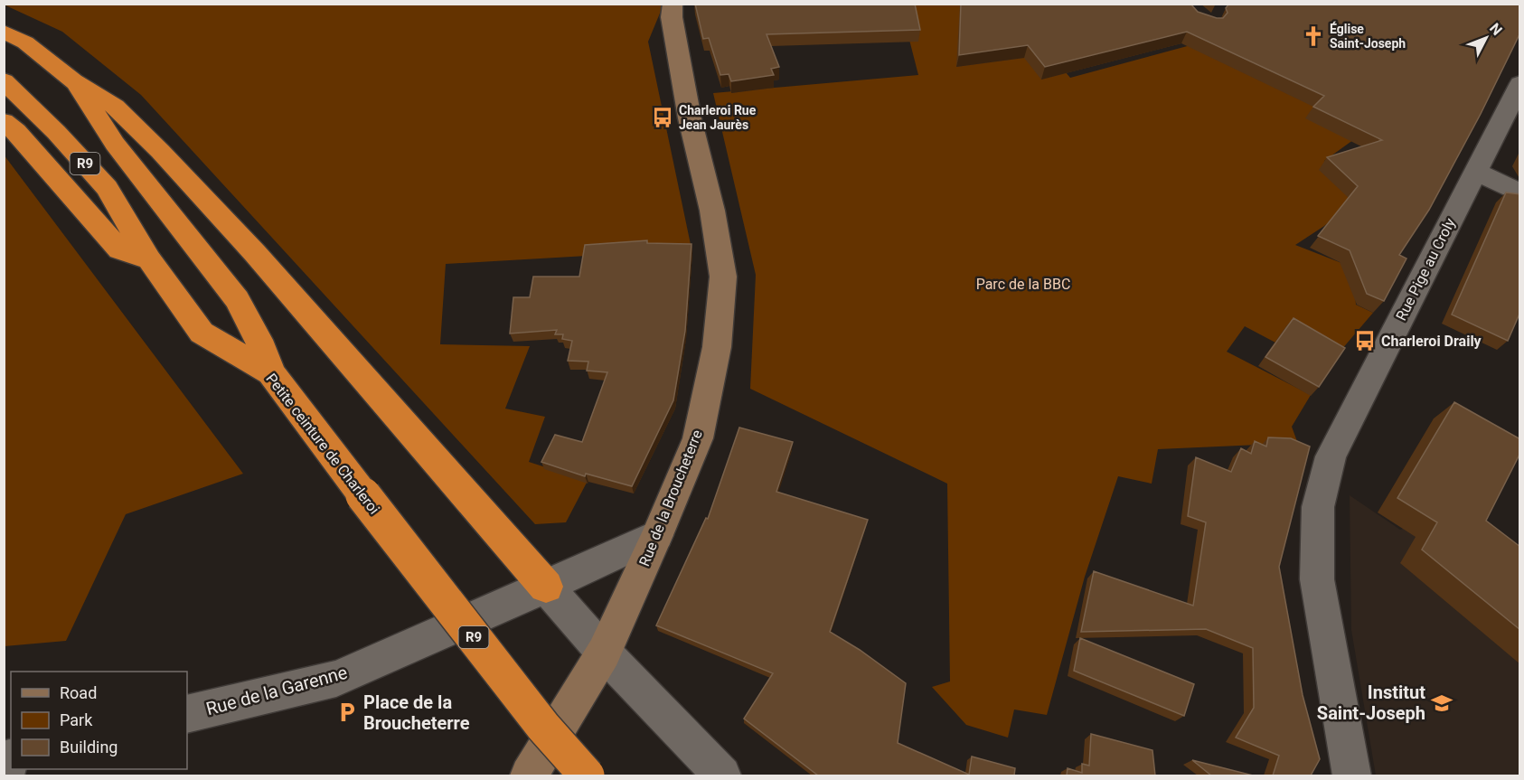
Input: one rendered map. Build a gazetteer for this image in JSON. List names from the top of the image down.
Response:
{
  "streets": {
    "highway": ["R9", "Petite ceinture de Charleroi"],
    "main road": ["Rue de la Broucheterre"],
    "street": ["Rue Pige au Croly", "Rue de la Garenne"]
  },
  "crossings": [
    ["Rue de la Broucheterre", "Rue de la Garenne"]
  ],
  "parks": ["Parc de la BBC"],
  "places": {
    "church": ["Église Saint-Joseph"],
    "bus stop": ["Charleroi Rue Jean Jaurès", "Charleroi Draily"],
    "school or university": ["Institut Saint-Joseph"],
    "parking": ["Place de la Broucheterre"]
  },
  "legend": ["Road", "Park", "Building"],
  "north": "top right"
}
